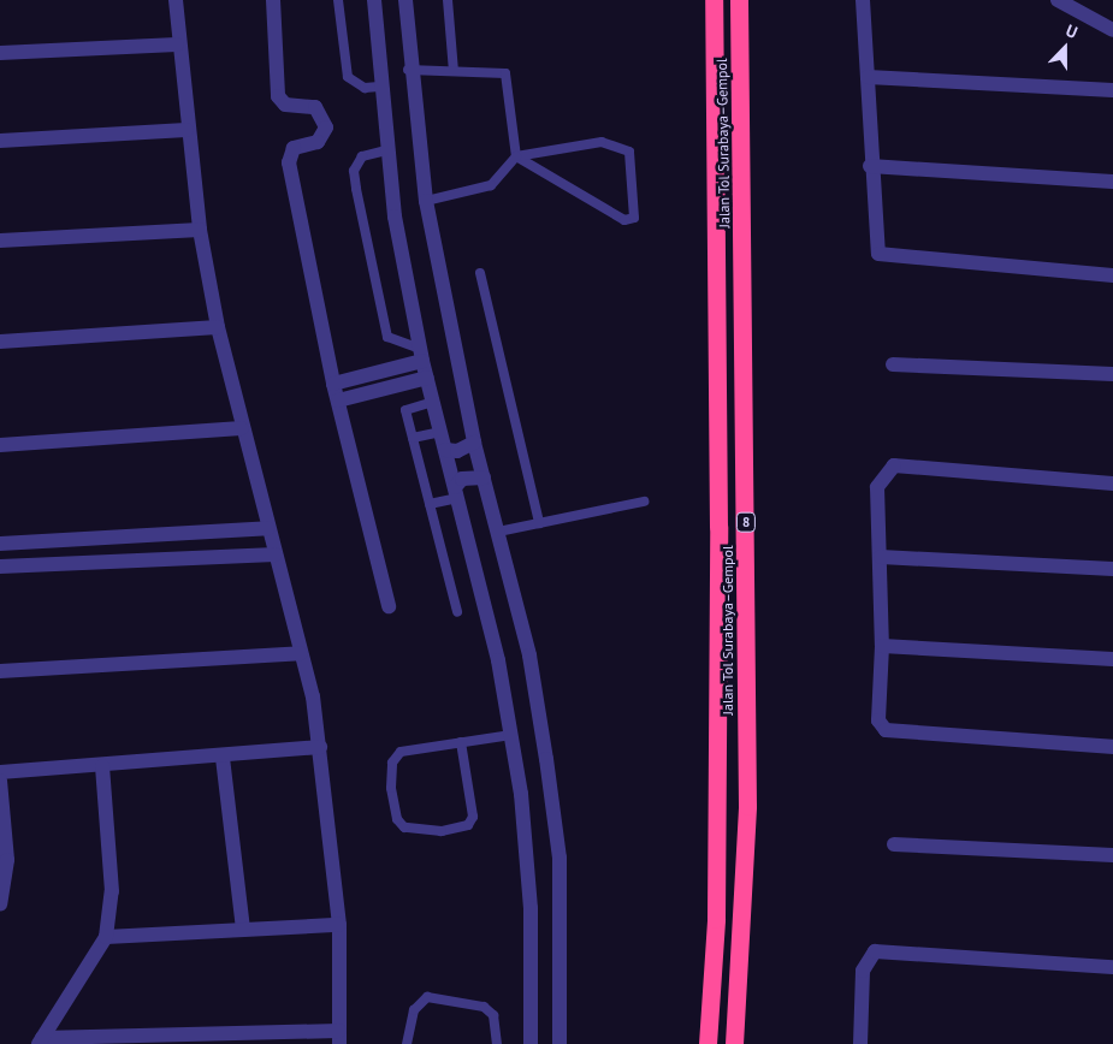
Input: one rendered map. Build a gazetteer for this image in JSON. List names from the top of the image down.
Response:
{
  "streets": {
    "highway": ["Jalan Tol Surabaya–Gempol", "8"]
  },
  "north": "top"
}
